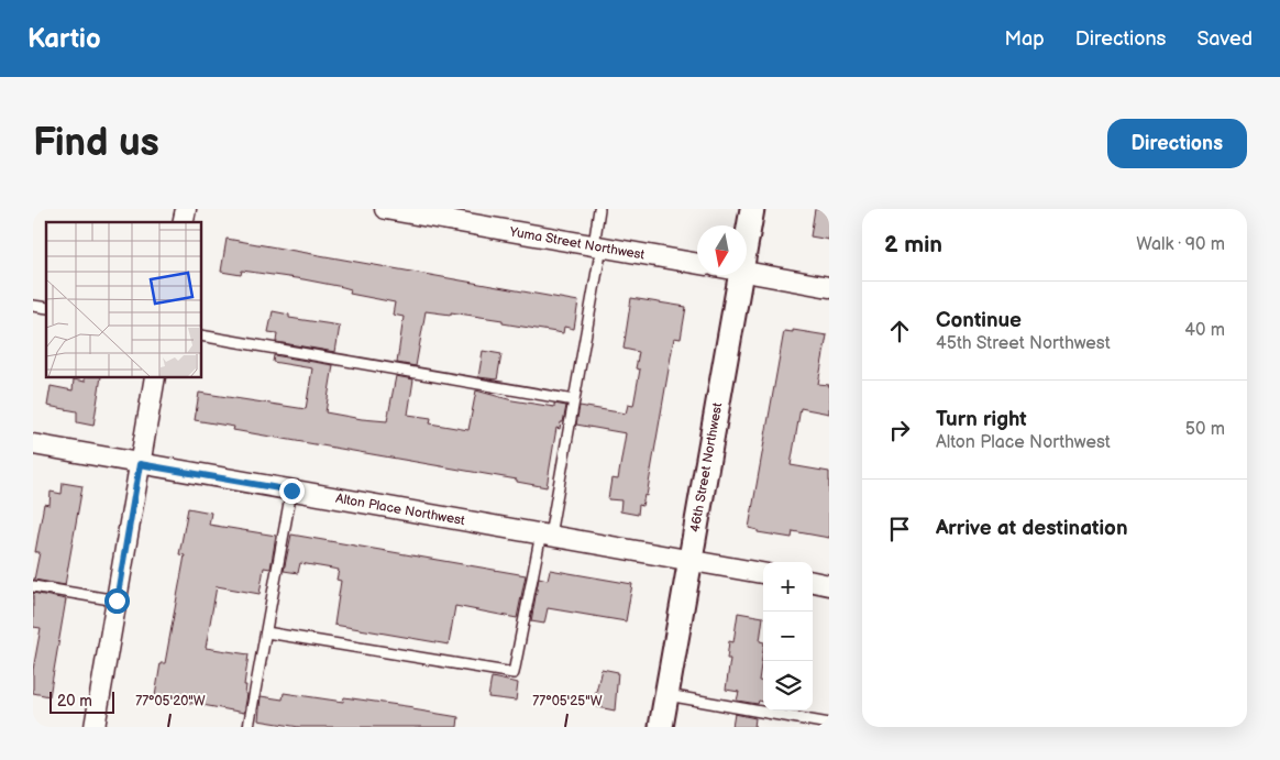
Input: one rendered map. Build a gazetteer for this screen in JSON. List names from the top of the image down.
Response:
{
  "streets": {
    "street": ["Yuma Street Northwest", "46th Street Northwest", "Alton Place Northwest"]
  },
  "crossings": [
    ["46th Street Northwest", "Alton Place Northwest"]
  ],
  "scale_bar": "20 m",
  "north": "bottom",
  "page": {
    "header": "Kartio",
    "nav": ["Map", "Directions", "Saved"],
    "buttons": "Directions",
    "title": "Find us",
    "heading": ["2 min", "Walk · 90 m"],
    "list": [
      ["Continue", "45th Street Northwest", "40 m"],
      ["Turn right", "Alton Place Northwest", "50 m"],
      "Arrive at destination"
    ],
    "map_buttons": ["+", "−"],
    "scale": "20 m"
  },
  "coordinates": ["77°05'20\"W", "77°05'25\"W"]
}
